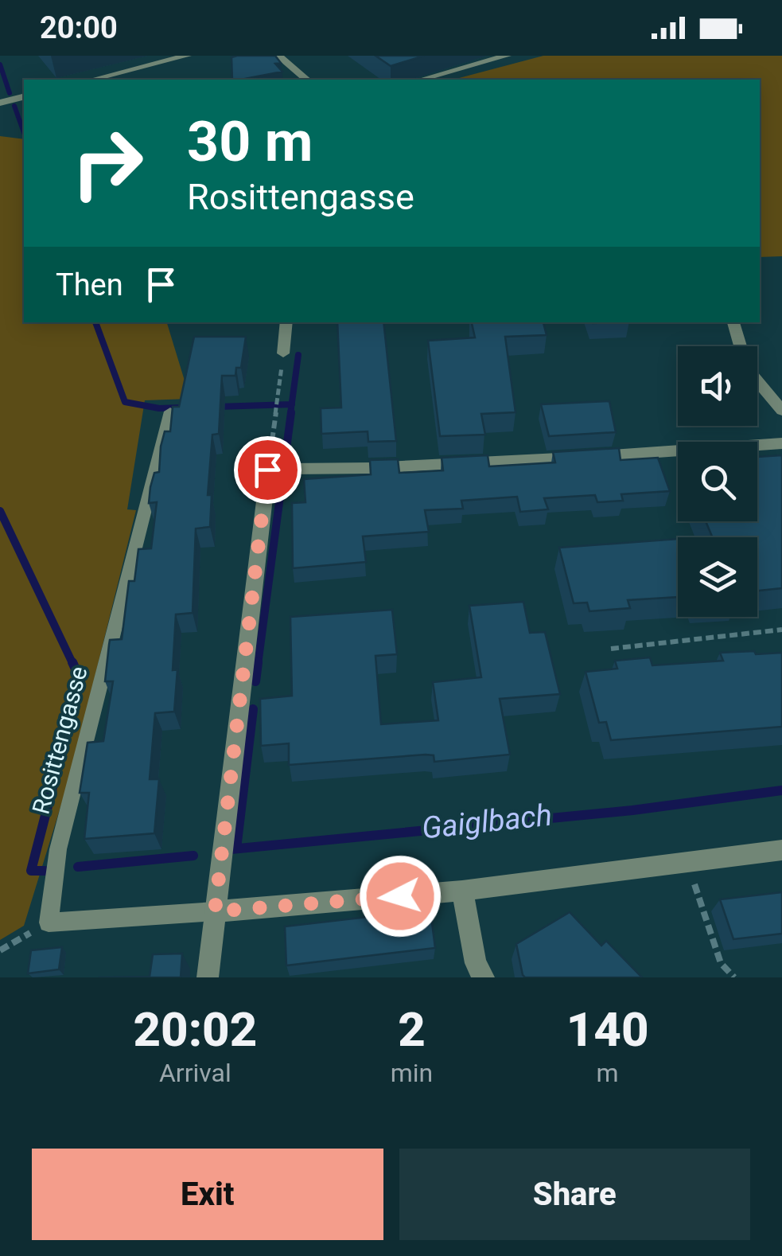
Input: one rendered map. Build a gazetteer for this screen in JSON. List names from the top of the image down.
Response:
{
  "streets": {
    "lane": ["Rosittengasse"]
  },
  "water": ["Gaiglbach"],
  "page": {
    "status": "20:00",
    "turn": ["30 m", "Rosittengasse"],
    "then": "Then",
    "eta": [
      "20:02",
      "Arrival",
      "2",
      "min",
      "140",
      "m"
    ],
    "buttons": ["Exit", "Share"]
  }
}
